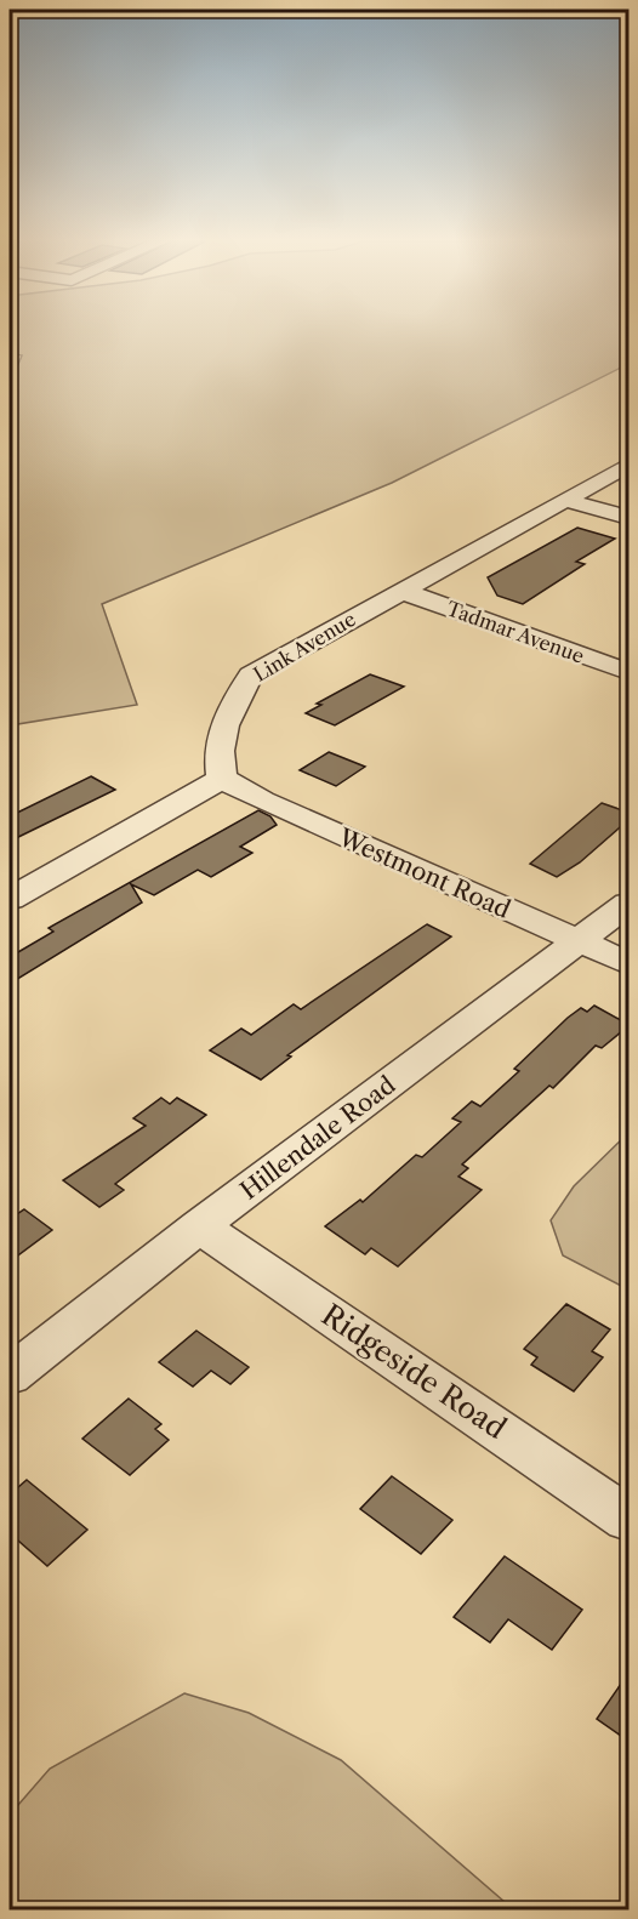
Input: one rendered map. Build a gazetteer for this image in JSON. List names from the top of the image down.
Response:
{
  "streets": {
    "street": [
      "Tadmar Avenue",
      "Link Avenue",
      "Westmont Road",
      "Hillendale Road",
      "Ridgeside Road"
    ]
  },
  "crossings": [
    ["Tadmar Avenue", "Link Avenue"],
    ["Link Avenue", "Westmont Road"],
    ["Westmont Road", "Hillendale Road"],
    ["Hillendale Road", "Ridgeside Road"]
  ]
}
